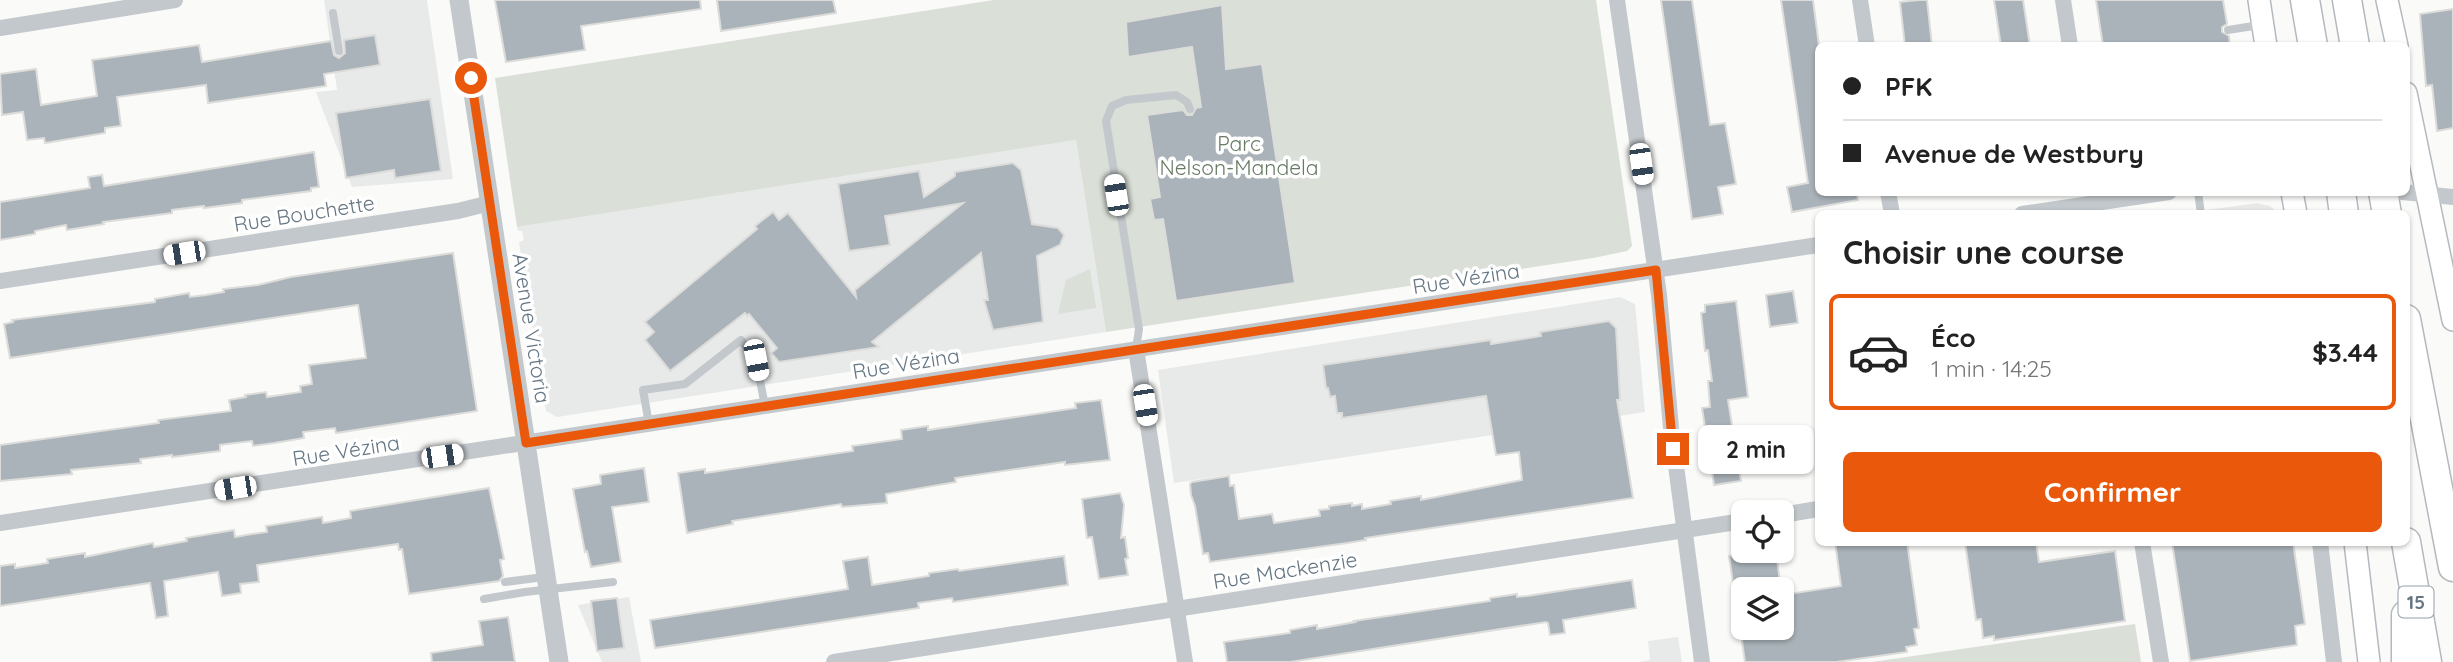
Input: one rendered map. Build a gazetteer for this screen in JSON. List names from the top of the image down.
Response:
{
  "streets": {
    "highway": ["15"],
    "street": [
      "Rue Bouchette",
      "Rue Vézina",
      "Avenue Victoria",
      "Rue Mackenzie"
    ]
  },
  "crossings": [
    ["Rue Bouchette", "Avenue Victoria"],
    ["Rue Vézina", "Avenue Victoria"]
  ],
  "parks": ["Parc Nelson-Mandela"],
  "page": {
    "banner": ["PFK", "Avenue de Westbury"],
    "heading": "Choisir une course",
    "list": [
      {
        "name": "Éco",
        "note": "1 min · 14:25",
        "value": "$3.44"
      }
    ],
    "bubble": "2 min",
    "buttons": "Confirmer"
  }
}
